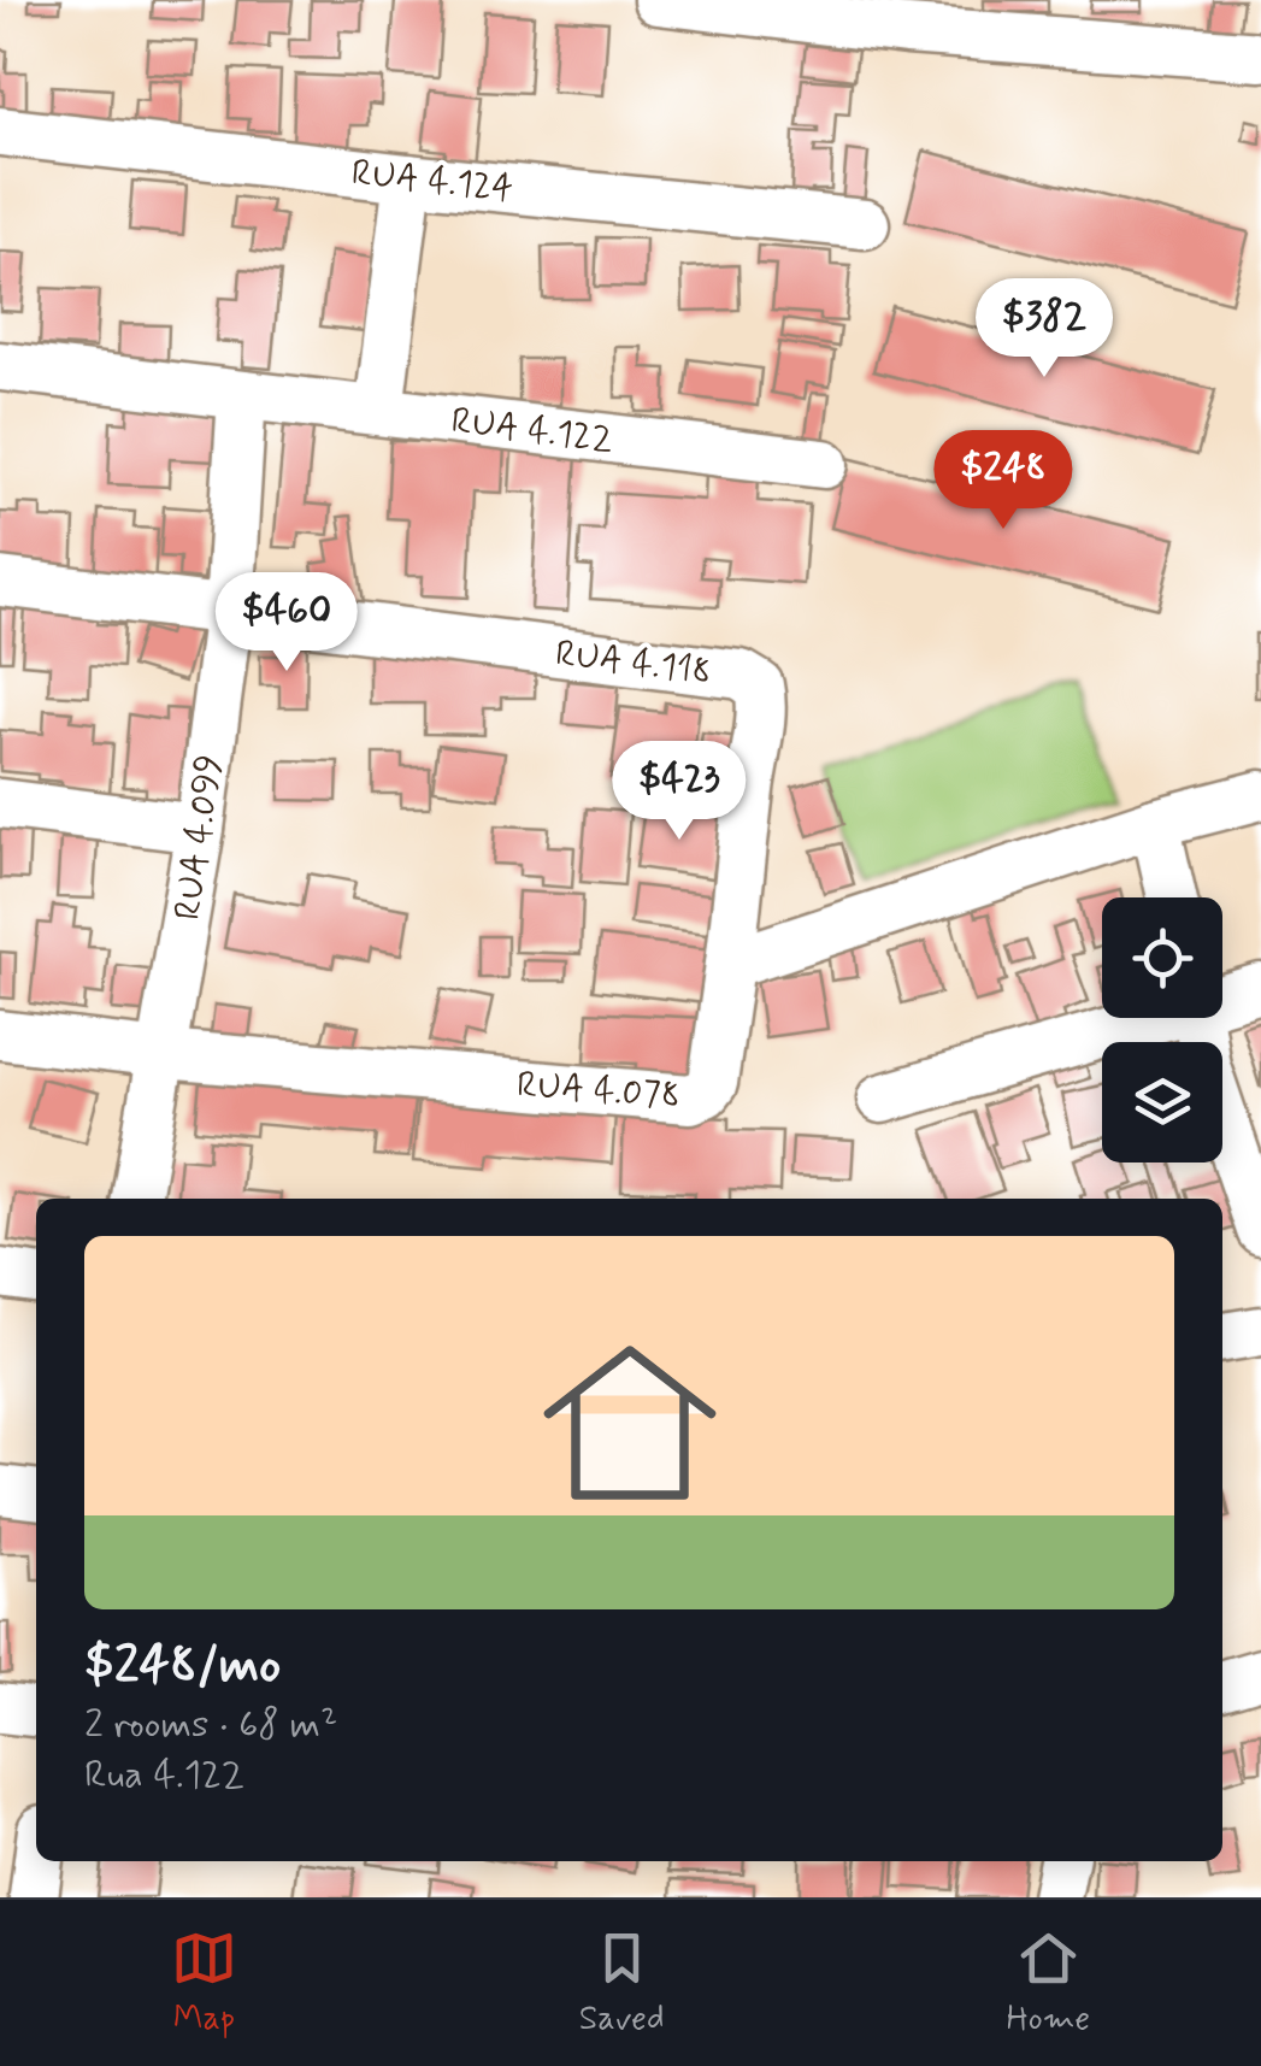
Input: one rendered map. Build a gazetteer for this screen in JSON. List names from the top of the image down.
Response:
{
  "streets": {
    "street": [
      "RUA 4.124",
      "RUA 4.122",
      "RUA 4.118",
      "RUA 4.099",
      "RUA 4.078"
    ]
  },
  "crossings": [
    ["RUA 4.122", "RUA 4.099"],
    ["RUA 4.118", "RUA 4.099"],
    ["RUA 4.118", "RUA 4.078"],
    ["RUA 4.099", "RUA 4.078"]
  ],
  "page": {
    "price": [
      "$382",
      "$248",
      "$460",
      "$423"
    ],
    "list": [
      {
        "name": "$248/mo",
        "note": "2 rooms · 68 m² · Rua 4.122"
      }
    ],
    "tabs": ["Map", "Saved", "Home"]
  }
}
